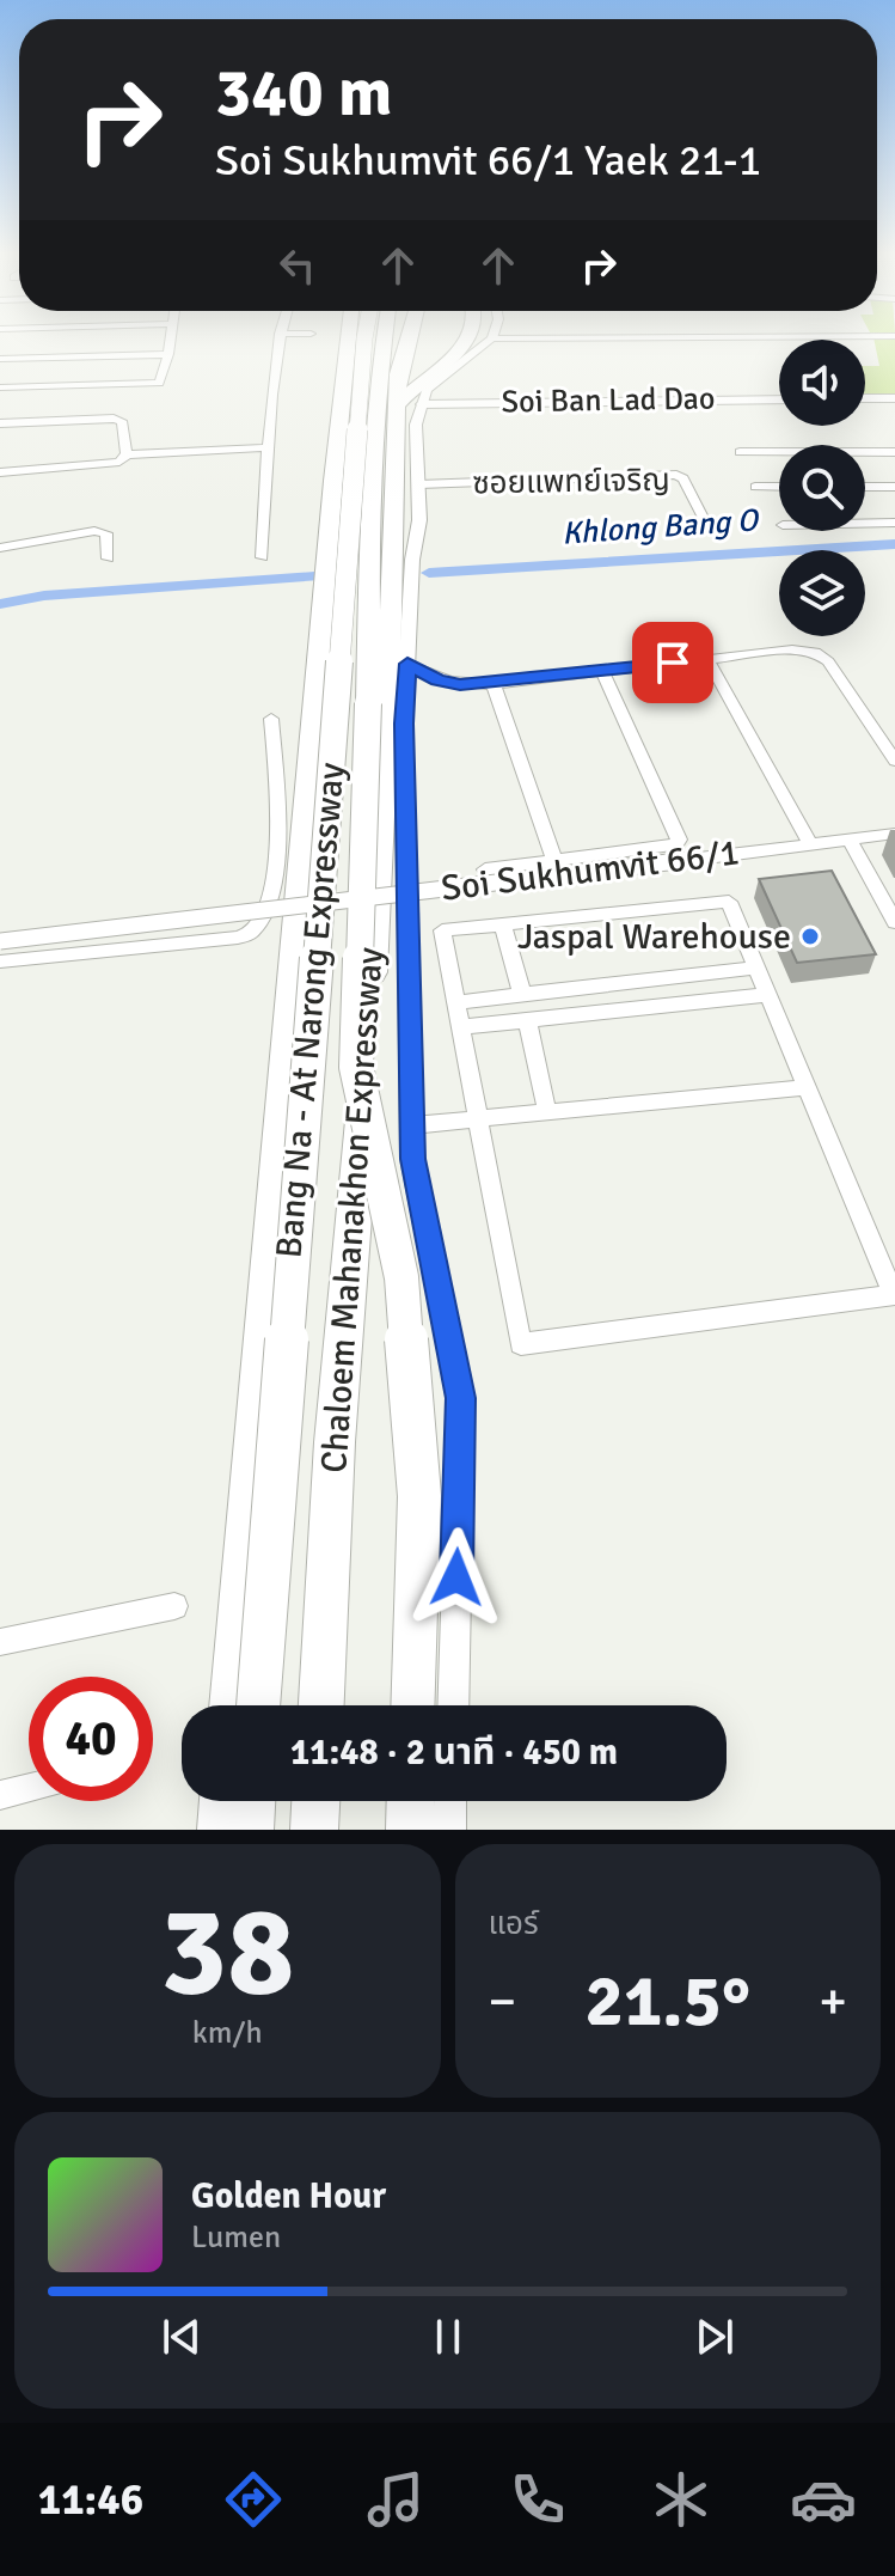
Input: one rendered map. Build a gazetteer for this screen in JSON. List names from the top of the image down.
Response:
{
  "streets": {
    "highway": ["Bang Na - At Narong Expressway", "Chaloem Mahanakhon Expressway"],
    "street": ["Soi Ban Lad Dao", "ซอยแพทย์เจริญ", "Soi Sukhumvit 66/1"]
  },
  "crossings": [
    ["Soi Ban Lad Dao", "Chaloem Mahanakhon Expressway"]
  ],
  "water": ["Khlong Bang O"],
  "places": ["Jaspal Warehouse"],
  "page": {
    "turn": ["340 m", "Soi Sukhumvit 66/1 Yaek 21-1"],
    "limit": "40",
    "trip": "11:48 · 2 นาที · 450 m",
    "tile": [
      ["38", "km/h"],
      "แอร์"
    ],
    "heat": ["−", "21.5°", "+"],
    "song": ["Golden Hour", "Lumen"],
    "tabs": "11:46"
  }
}
